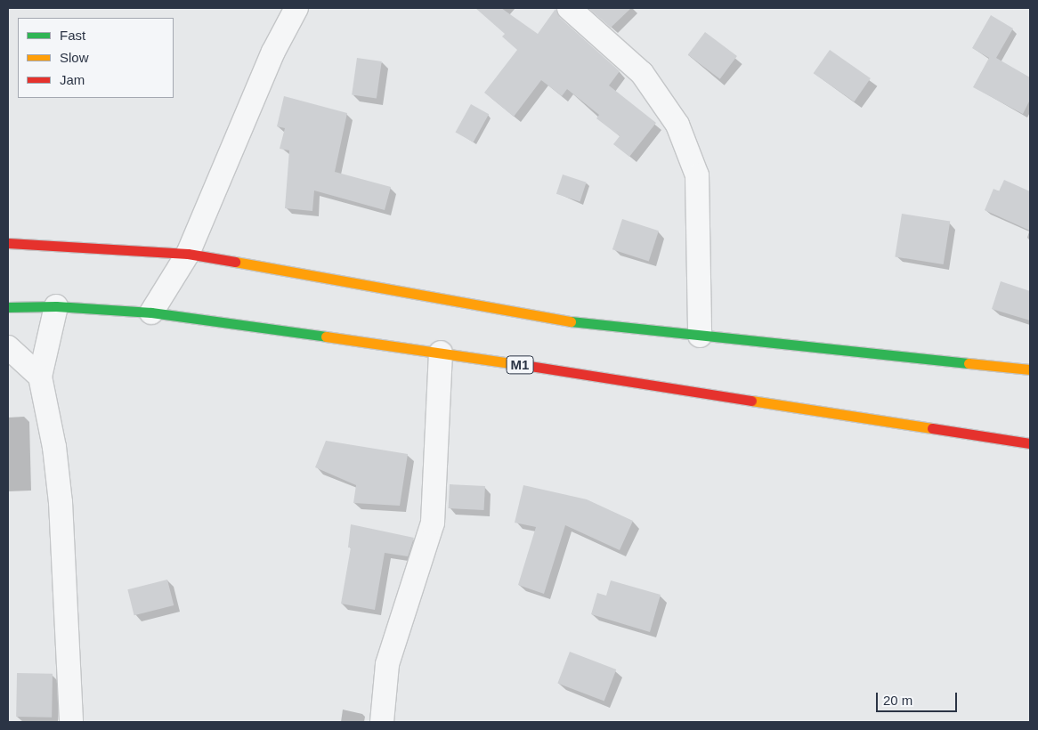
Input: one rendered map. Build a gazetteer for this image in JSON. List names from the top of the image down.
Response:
{
  "streets": {
    "main road": ["M1"]
  },
  "legend": ["Fast", "Slow", "Jam"],
  "scale_bar": "20 m"
}
